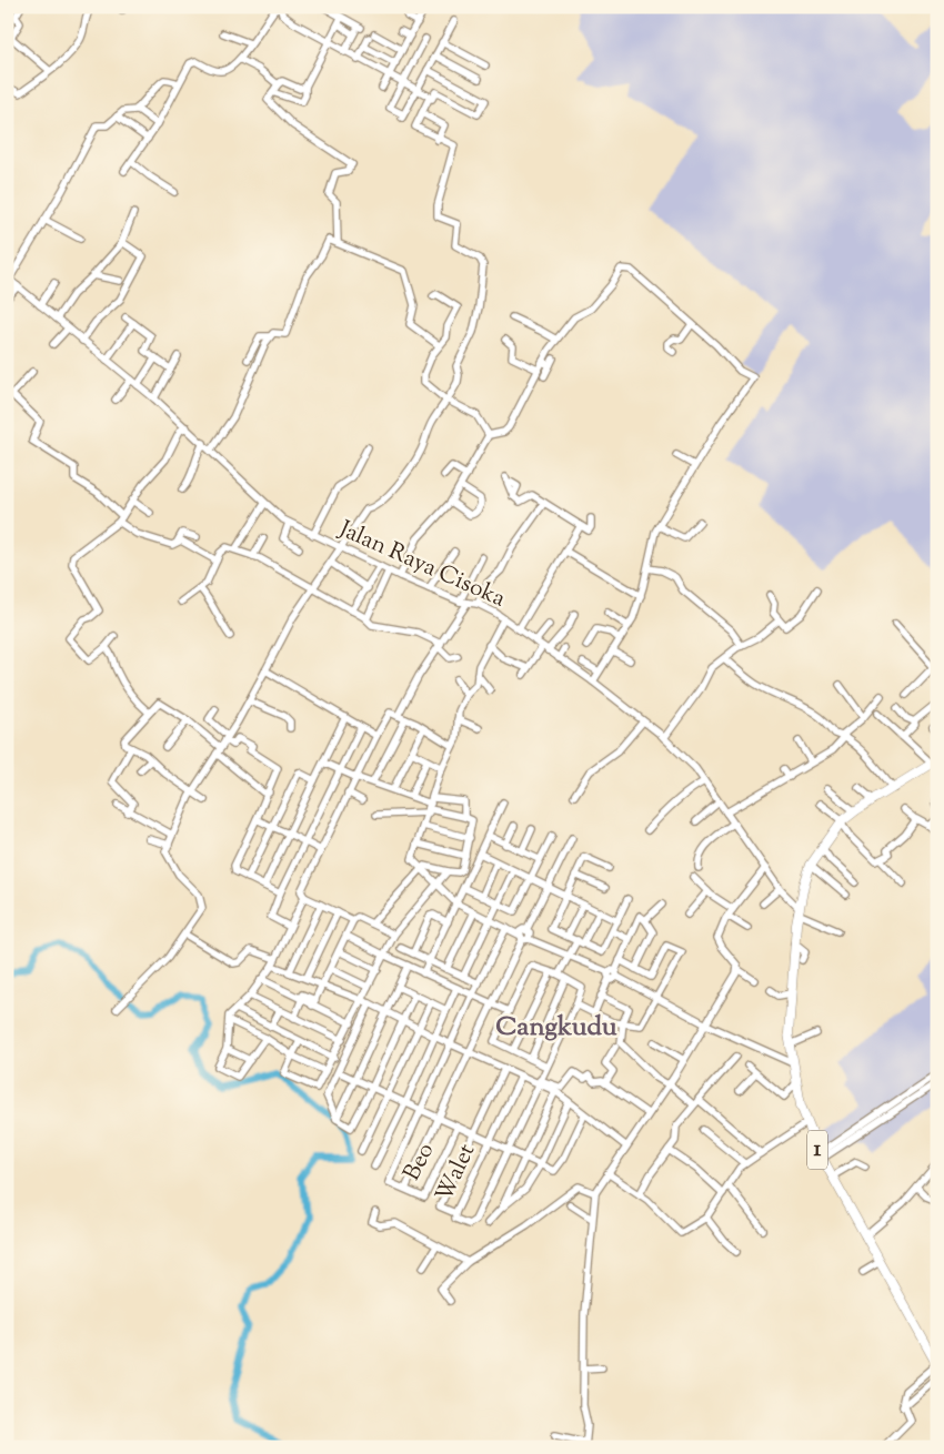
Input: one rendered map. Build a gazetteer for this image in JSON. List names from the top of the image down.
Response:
{
  "streets": {
    "highway": ["1"],
    "street": ["Jalan Raya Cisoka", "Beo", "Walet"]
  },
  "crossings": [
    ["Jalan Raya Cisoka", "1"]
  ],
  "districts": ["Cangkudu"]
}
